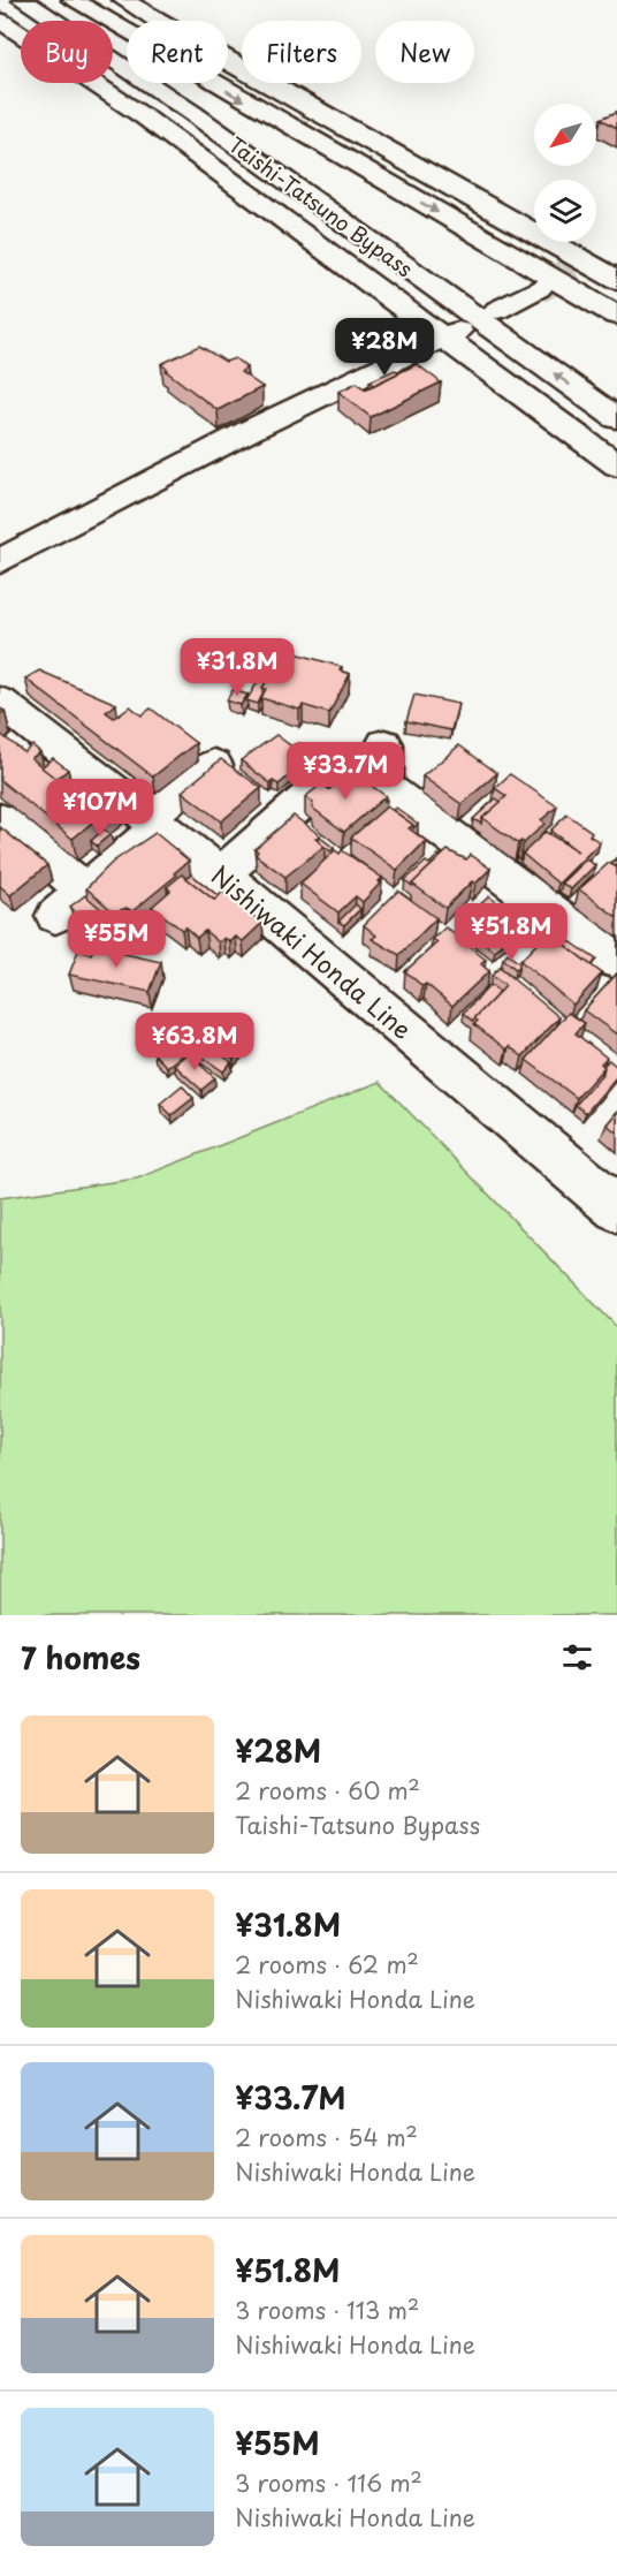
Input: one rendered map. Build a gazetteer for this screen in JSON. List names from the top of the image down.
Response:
{
  "streets": {
    "main road": ["Taishi-Tatsuno Bypass", "Nishiwaki Honda Line"]
  },
  "north": "bottom left",
  "page": {
    "chip": [
      "Buy",
      "Rent",
      "Filters",
      "New"
    ],
    "price": [
      "¥28M",
      "¥31.8M",
      "¥33.7M",
      "¥107M",
      "¥51.8M",
      "¥55M",
      "¥63.8M"
    ],
    "heading": "7 homes",
    "list": [
      {
        "name": "¥28M",
        "note": "2 rooms · 60 m² · Taishi-Tatsuno Bypass"
      },
      {
        "name": "¥31.8M",
        "note": "2 rooms · 62 m² · Nishiwaki Honda Line"
      },
      {
        "name": "¥33.7M",
        "note": "2 rooms · 54 m² · Nishiwaki Honda Line"
      },
      {
        "name": "¥51.8M",
        "note": "3 rooms · 113 m² · Nishiwaki Honda Line"
      },
      {
        "name": "¥55M",
        "note": "3 rooms · 116 m² · Nishiwaki Honda Line"
      }
    ]
  }
}
